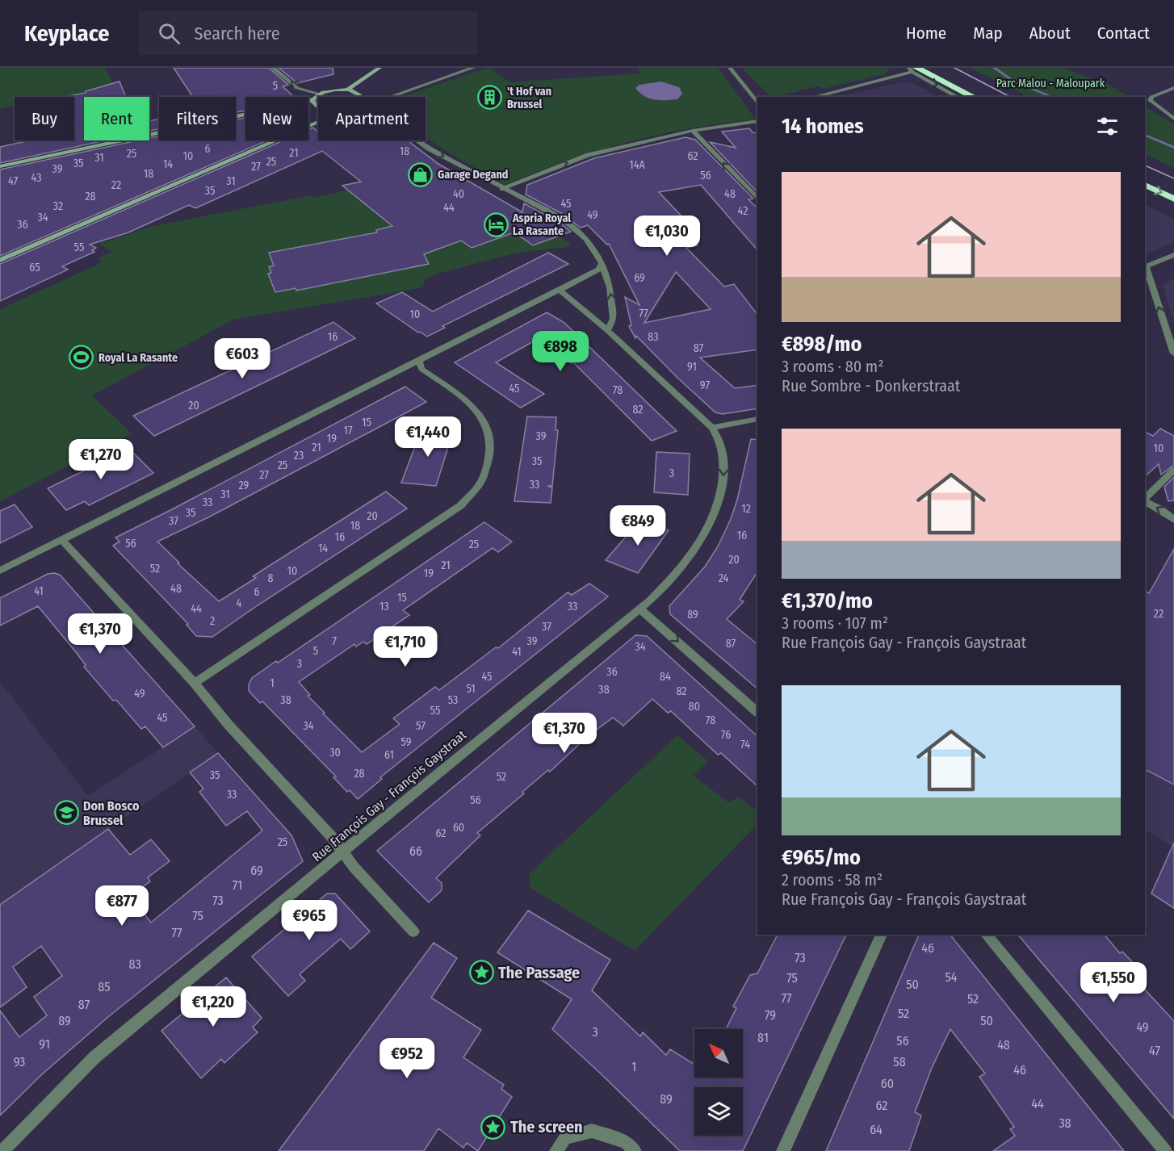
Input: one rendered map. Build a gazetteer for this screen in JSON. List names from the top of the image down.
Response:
{
  "streets": {
    "street": ["Rue François Gay - François Gaystraat"]
  },
  "parks": ["Parc Malou - Maloupark"],
  "places": {
    "building": ["'t Hof van Brussel"],
    "shop": ["Garage Degand"],
    "hotel": ["Aspria Royal La Rasante"],
    "sports": ["Royal La Rasante"],
    "school or university": ["Don Bosco Brussel"],
    "place": ["The Passage", "The screen"]
  },
  "house_numbers": [
    "5",
    "6",
    "18",
    "21",
    "25",
    "10",
    "62",
    "31",
    "25",
    "35",
    "14",
    "14A",
    "27",
    "39",
    "18",
    "56",
    "43",
    "47",
    "31",
    "22",
    "35",
    "40",
    "48",
    "28",
    "45",
    "32",
    "44",
    "42",
    "49",
    "34",
    "36",
    "55",
    "65",
    "69",
    "77",
    "10",
    "16",
    "83",
    "87",
    "91",
    "97",
    "45",
    "78",
    "20",
    "82",
    "15",
    "17",
    "39",
    "19",
    "21",
    "10",
    "23",
    "35",
    "25",
    "3",
    "27",
    "33",
    "29",
    "31",
    "33",
    "12",
    "35",
    "20",
    "37",
    "18",
    "16",
    "16",
    "56",
    "25",
    "14",
    "20",
    "21",
    "52",
    "10",
    "19",
    "8",
    "24",
    "48",
    "41",
    "6",
    "15",
    "4",
    "13",
    "33",
    "44",
    "22",
    "89",
    "2",
    "37",
    "7",
    "39",
    "87",
    "34",
    "5",
    "41",
    "3",
    "36",
    "45",
    "84",
    "1",
    "51",
    "38",
    "82",
    "49",
    "38",
    "53",
    "80",
    "55",
    "45",
    "78",
    "34",
    "57",
    "76",
    "59",
    "74",
    "30",
    "61",
    "28",
    "35",
    "52",
    "33",
    "56",
    "60",
    "62",
    "25",
    "66",
    "69",
    "71",
    "73",
    "75",
    "77",
    "46",
    "73",
    "83",
    "54",
    "75",
    "50",
    "85",
    "77",
    "52",
    "87",
    "52",
    "79",
    "89",
    "50",
    "49",
    "3",
    "81",
    "56",
    "91",
    "48",
    "47",
    "93",
    "58",
    "1",
    "46",
    "60",
    "89",
    "44",
    "62",
    "38",
    "64"
  ],
  "north": "top left",
  "page": {
    "header": "Keyplace",
    "search": "Search here",
    "nav": [
      "Home",
      "Map",
      "About",
      "Contact"
    ],
    "chip": [
      "Buy",
      "Rent",
      "Filters",
      "New",
      "Apartment"
    ],
    "heading": "14 homes",
    "list": [
      {
        "name": "€898/mo",
        "note": "3 rooms · 80 m² · Rue Sombre - Donkerstraat"
      },
      {
        "name": "€1,370/mo",
        "note": "3 rooms · 107 m² · Rue François Gay - François Gaystraat"
      },
      {
        "name": "€965/mo",
        "note": "2 rooms · 58 m² · Rue François Gay - François Gaystraat"
      }
    ],
    "price": [
      "€1,030",
      "€898",
      "€603",
      "€1,440",
      "€1,270",
      "€849",
      "€1,370",
      "€1,710",
      "€1,370",
      "€877",
      "€965",
      "€1,550",
      "€1,220",
      "€952"
    ]
  }
}
